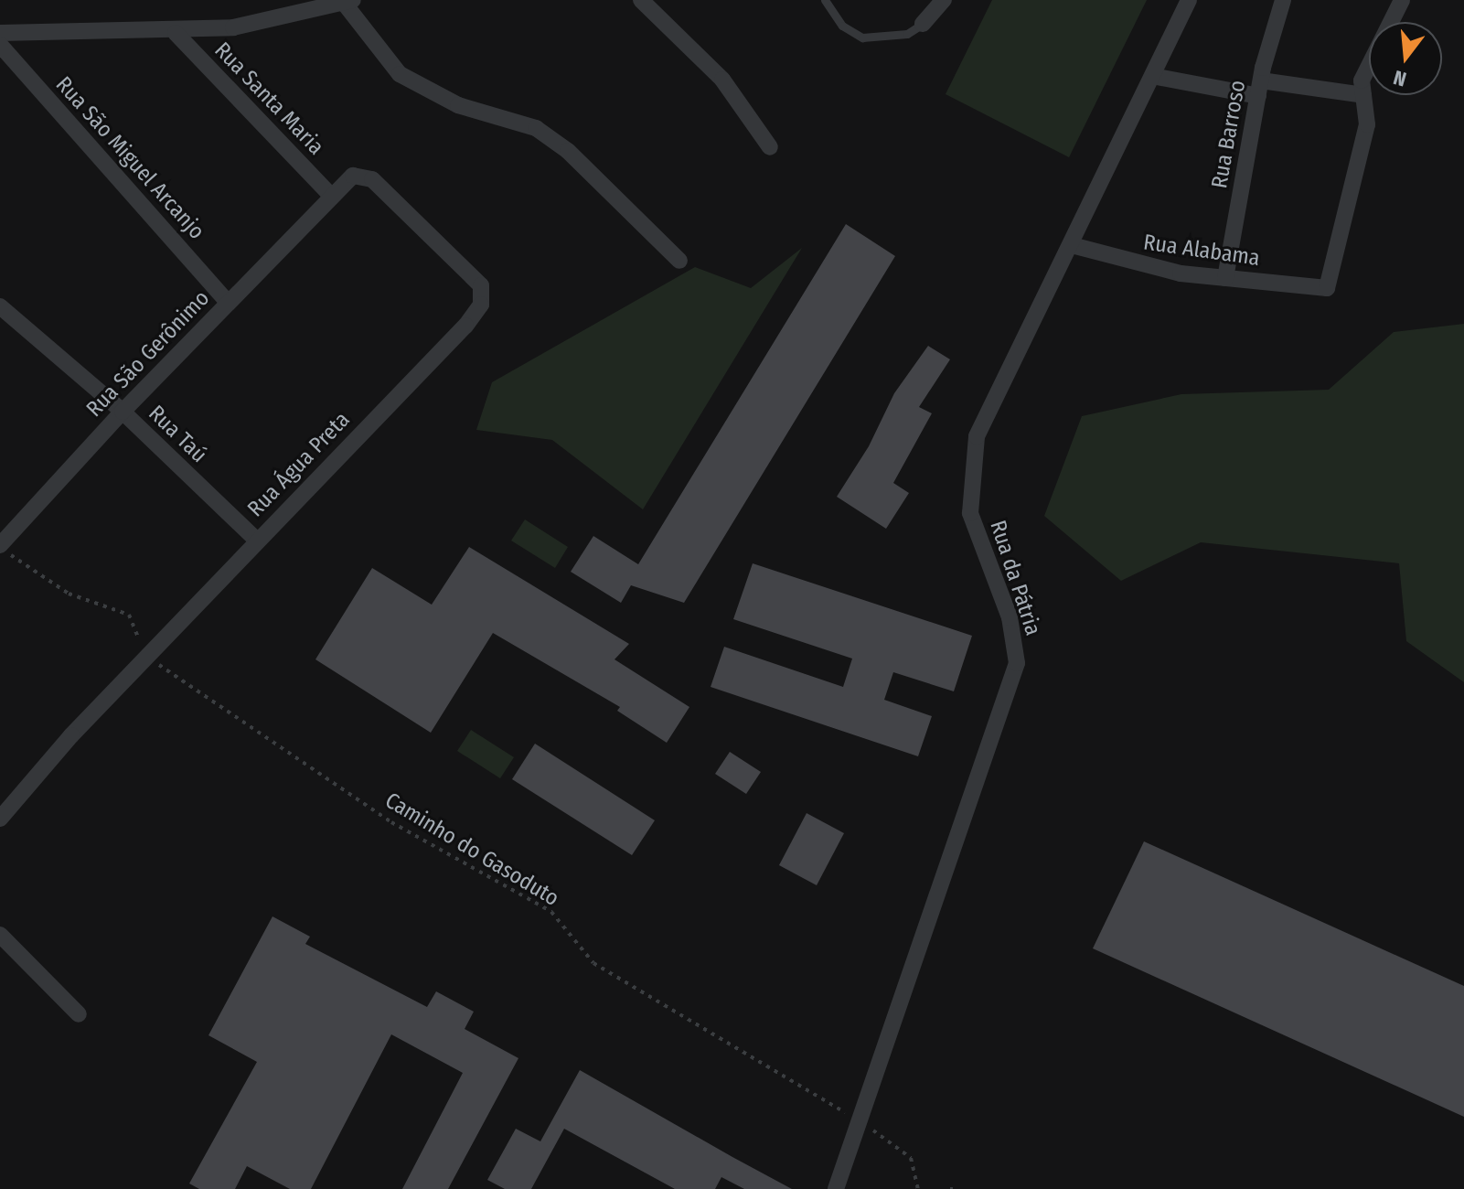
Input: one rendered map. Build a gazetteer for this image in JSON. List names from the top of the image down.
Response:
{
  "streets": {
    "street": [
      "Rua Santa Maria",
      "Rua Barroso",
      "Rua São Miguel Arcanjo",
      "Rua Alabama",
      "Rua São Gerônimo",
      "Rua Taú",
      "Rua Água Preta",
      "Rua da Pátria"
    ],
    "path": ["Caminho do Gasoduto"]
  },
  "crossings": [
    ["Rua Santa Maria", "Rua São Gerônimo"],
    ["Rua Santa Maria", "Rua Água Preta"],
    ["Rua Barroso", "Rua Alabama"],
    ["Rua São Miguel Arcanjo", "Rua São Gerônimo"],
    ["Rua Alabama", "Rua da Pátria"],
    ["Rua São Gerônimo", "Rua Taú"],
    ["Rua São Gerônimo", "Rua Água Preta"],
    ["Rua Taú", "Rua Água Preta"],
    ["Rua Água Preta", "Caminho do Gasoduto"],
    ["Rua da Pátria", "Caminho do Gasoduto"]
  ],
  "north": "bottom"
}
